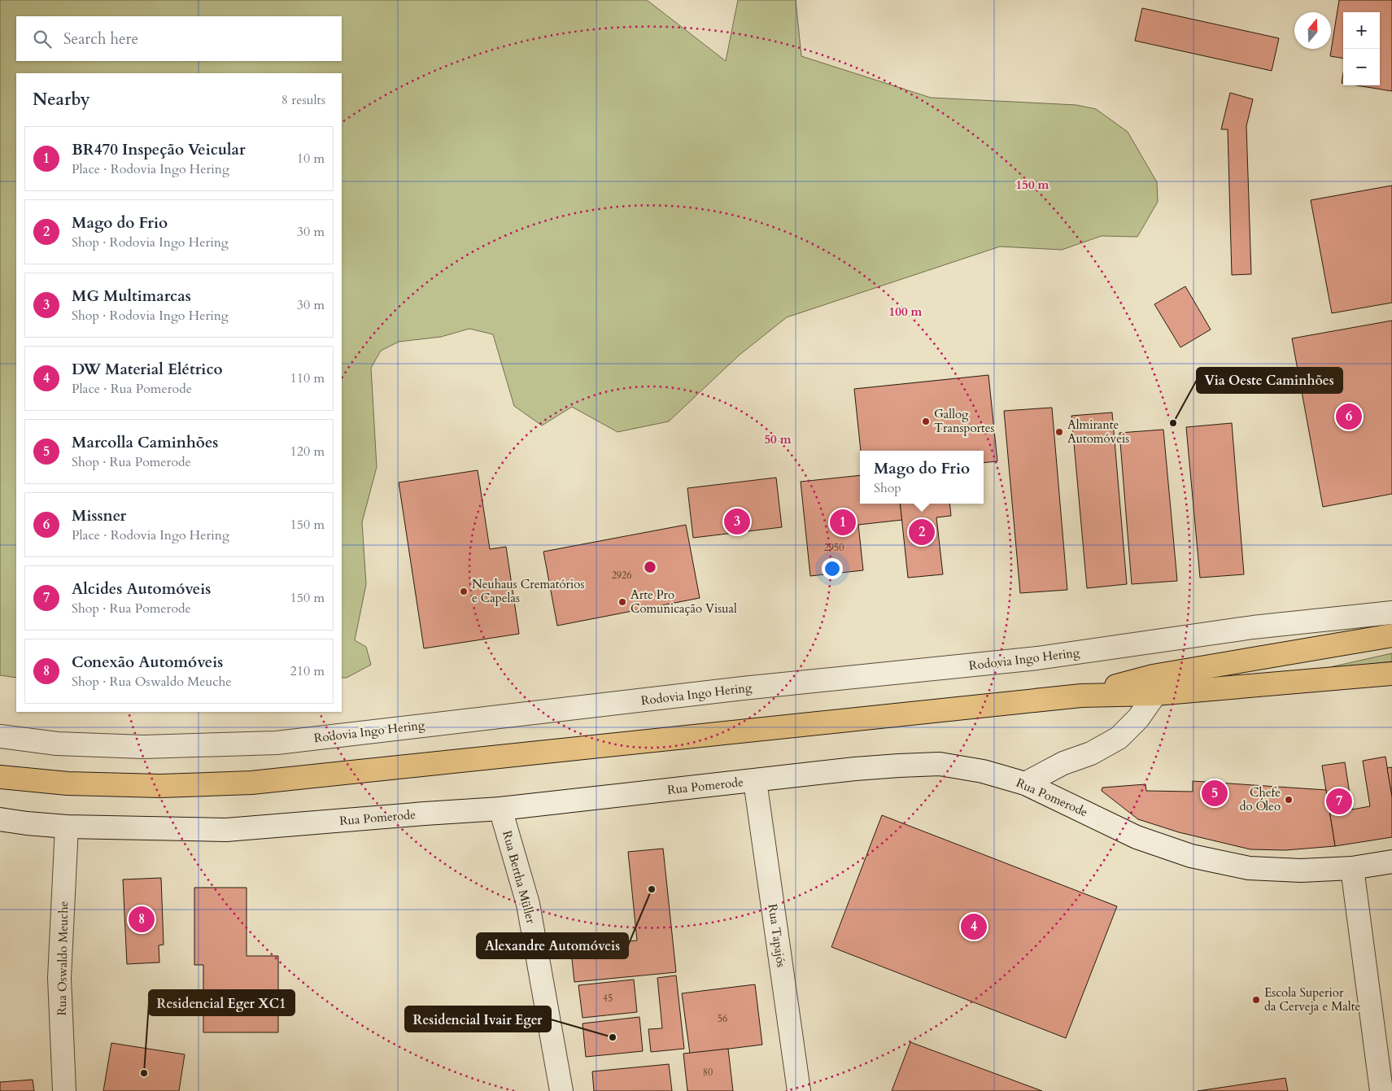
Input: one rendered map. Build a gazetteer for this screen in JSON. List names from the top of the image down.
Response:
{
  "streets": {
    "street": [
      "Rodovia Ingo Hering",
      "Rua Pomerode",
      "Rua Bertha Müller",
      "Rua Tapajós",
      "Rua Oswaldo Meuche"
    ]
  },
  "crossings": [
    ["Rua Pomerode", "Rua Bertha Müller"],
    ["Rua Pomerode", "Rua Tapajós"],
    ["Rua Pomerode", "Rua Oswaldo Meuche"]
  ],
  "places": [
    "Gallog Transportes",
    "Via Oeste Caminhões",
    "Almirante Automóveis",
    "Neuhaus Crematórios e Capelas",
    "Arte Pro Comunicação Visual",
    "Chefe do Óleo",
    "Alexandre Automóveis",
    "Escola Superior da Cerveja e Malte",
    "Residencial Ivair Eger",
    "Residencial Eger XC1"
  ],
  "house_numbers": [
    "2950",
    "2926",
    "45",
    "56",
    "80"
  ],
  "north": "top",
  "page": {
    "map_buttons": ["+", "−"],
    "search": "Search here",
    "heading": ["Nearby", "8 results"],
    "list": [
      {
        "mark": "1",
        "name": "BR470 Inspeção Veicular",
        "note": "Place · Rodovia Ingo Hering",
        "value": "10 m"
      },
      {
        "mark": "2",
        "name": "Mago do Frio",
        "note": "Shop · Rodovia Ingo Hering",
        "value": "30 m"
      },
      {
        "mark": "3",
        "name": "MG Multimarcas",
        "note": "Shop · Rodovia Ingo Hering",
        "value": "30 m"
      },
      {
        "mark": "4",
        "name": "DW Material Elétrico",
        "note": "Place · Rua Pomerode",
        "value": "110 m"
      },
      {
        "mark": "5",
        "name": "Marcolla Caminhões",
        "note": "Shop · Rua Pomerode",
        "value": "120 m"
      },
      {
        "mark": "6",
        "name": "Missner",
        "note": "Place · Rodovia Ingo Hering",
        "value": "150 m"
      },
      {
        "mark": "7",
        "name": "Alcides Automóveis",
        "note": "Shop · Rua Pomerode",
        "value": "150 m"
      },
      {
        "mark": "8",
        "name": "Conexão Automóveis",
        "note": "Shop · Rua Oswaldo Meuche",
        "value": "210 m"
      }
    ],
    "pins": [
      "6",
      "3",
      "1",
      "2",
      "5",
      "7",
      "8",
      "4"
    ],
    "popup": ["Mago do Frio", "Shop"]
  },
  "rings": ["150 m", "100 m", "50 m"]
}
